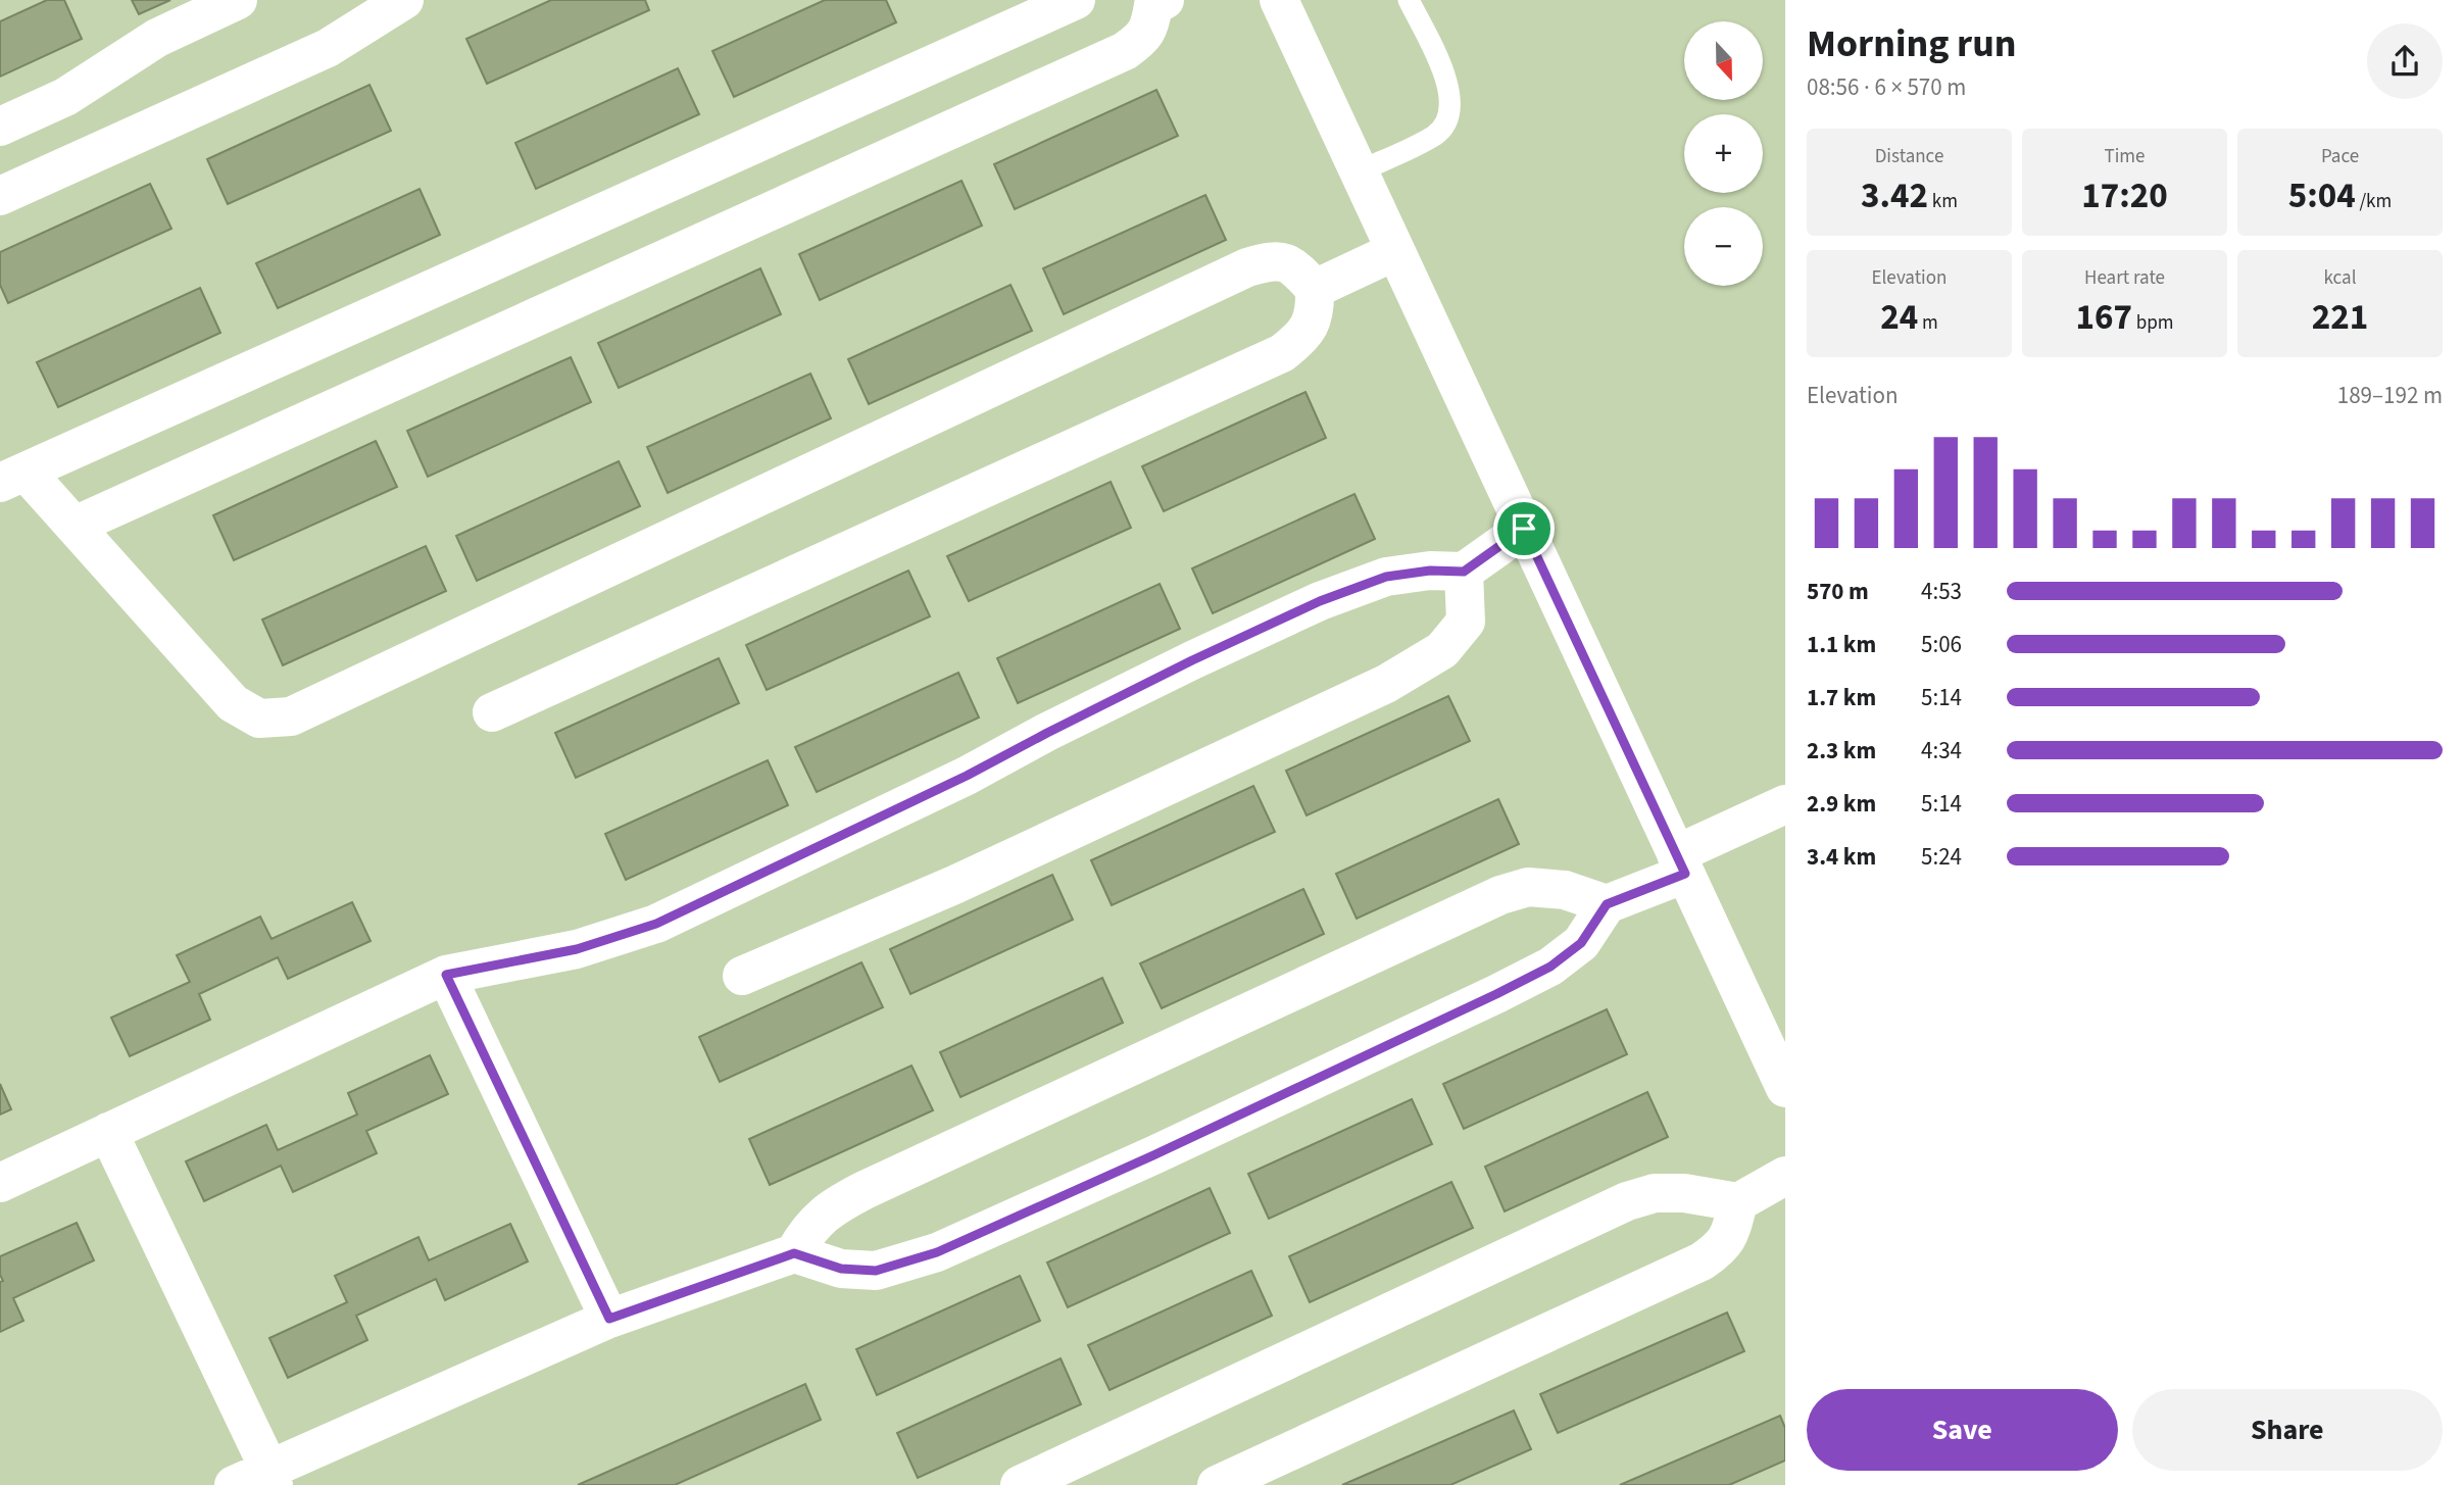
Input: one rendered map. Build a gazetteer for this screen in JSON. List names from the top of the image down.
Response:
{
  "north": "bottom",
  "page": {
    "heading": ["Morning run", "08:56 · 6 × 570 m"],
    "map_buttons": ["+", "−"],
    "stats": [
      ["Distance", "3.42 km"],
      ["Time", "17:20"],
      ["Pace", "5:04 /km"],
      ["Elevation", "24 m"],
      ["Heart rate", "167 bpm"],
      ["kcal", "221"]
    ],
    "chart": ["Elevation", "189–192 m"],
    "list": [
      {
        "name": "570 m",
        "note": "4:53"
      },
      {
        "name": "1.1 km",
        "note": "5:06"
      },
      {
        "name": "1.7 km",
        "note": "5:14"
      },
      {
        "name": "2.3 km",
        "note": "4:34"
      },
      {
        "name": "2.9 km",
        "note": "5:14"
      },
      {
        "name": "3.4 km",
        "note": "5:24"
      }
    ],
    "buttons": ["Save", "Share"]
  }
}
